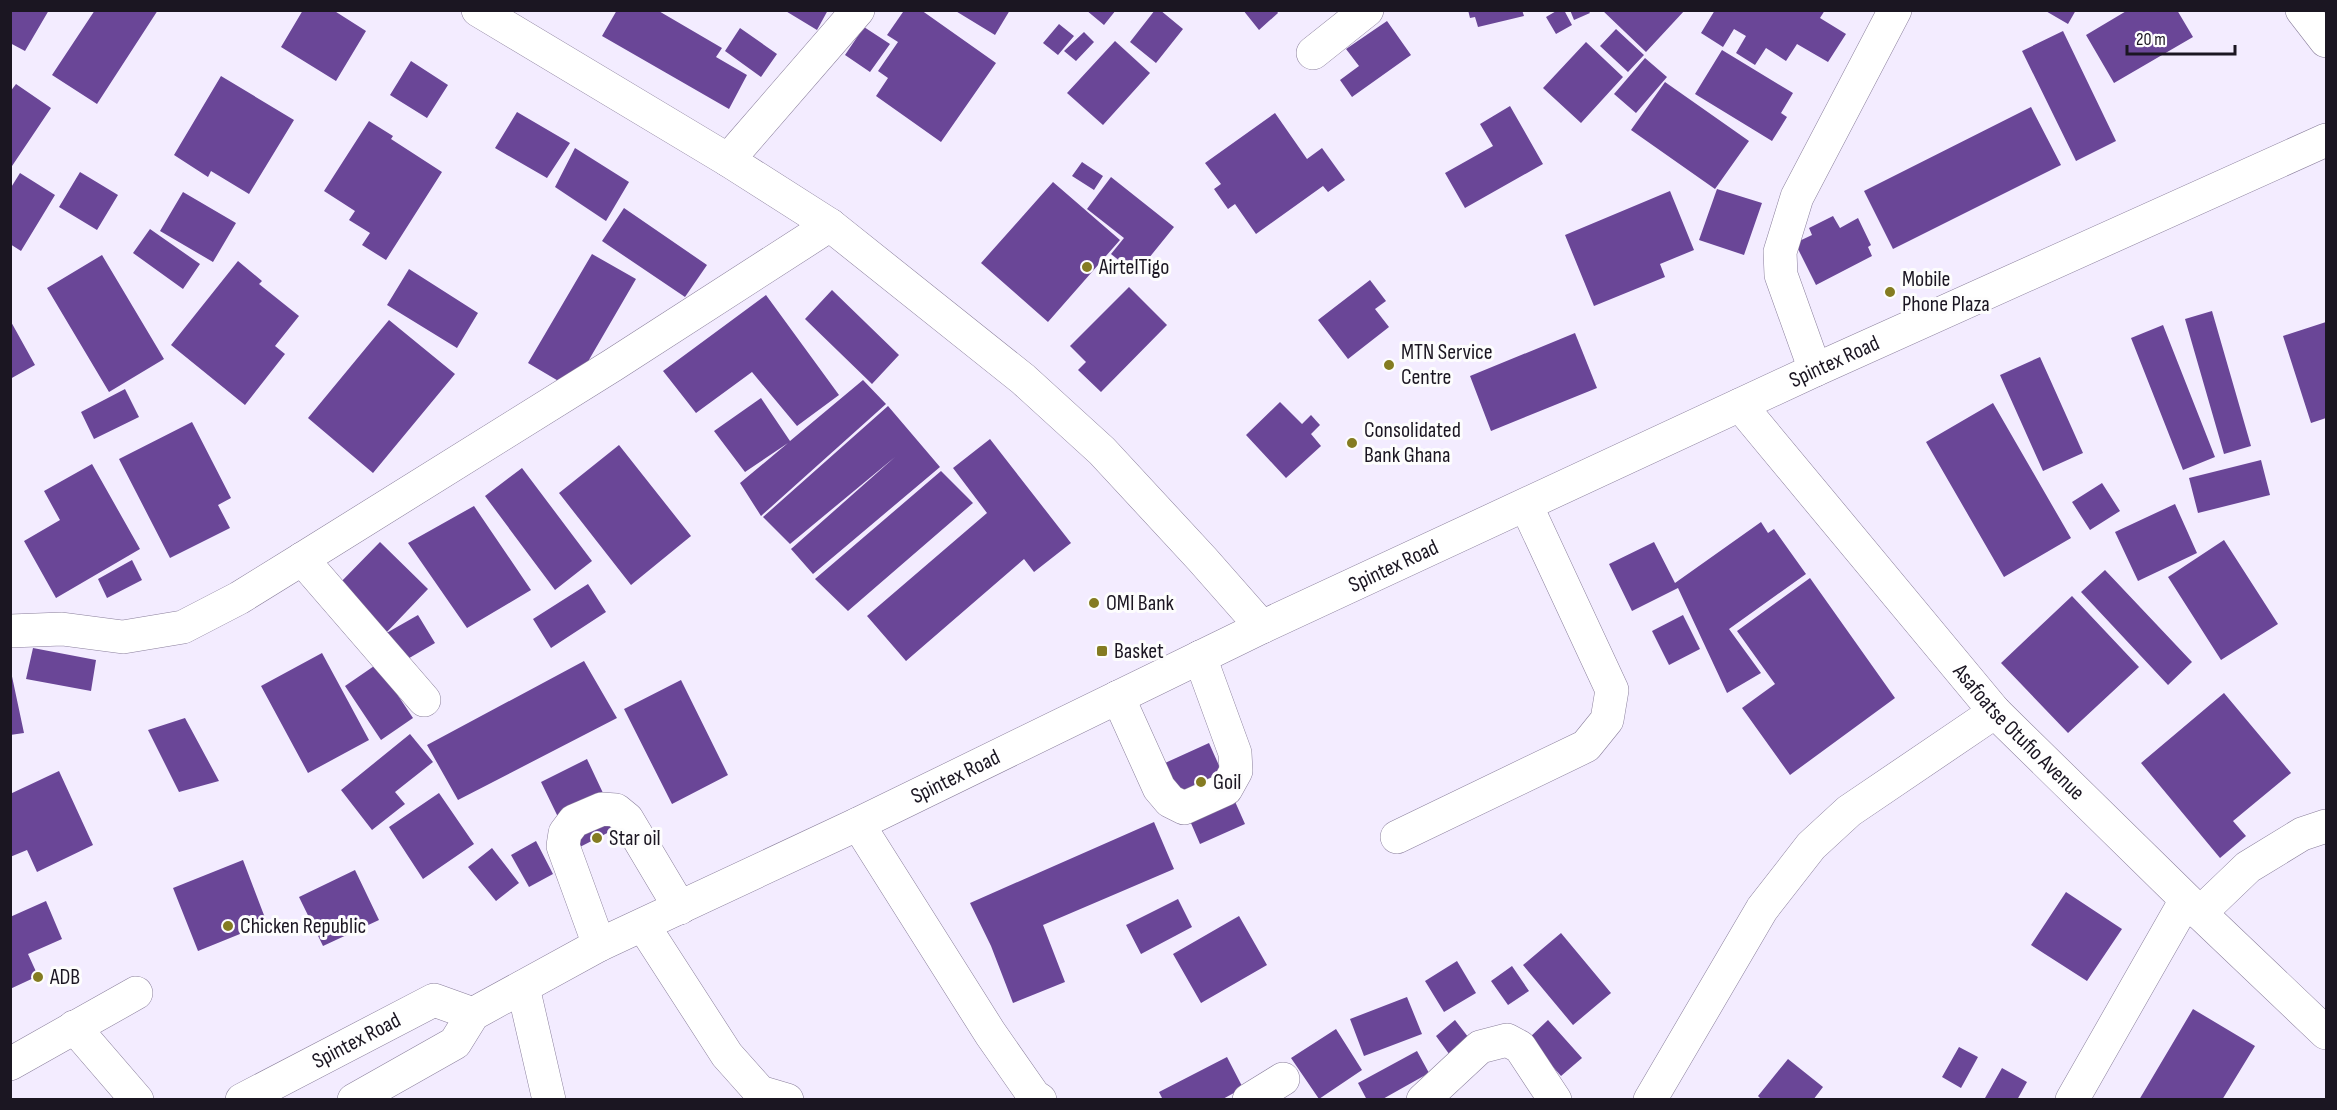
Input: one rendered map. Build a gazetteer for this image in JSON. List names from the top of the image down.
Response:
{
  "streets": {
    "street": ["Spintex Road", "Asafoatse Otufio Avenue"]
  },
  "crossings": [
    ["Spintex Road", "Asafoatse Otufio Avenue"]
  ],
  "places": {
    "other": [
      "AirtelTigo",
      "Mobile Phone Plaza",
      "MTN Service Centre",
      "Consolidated Bank Ghana",
      "OMI Bank",
      "Goil",
      "Star oil",
      "Chicken Republic",
      "ADB"
    ],
    "transit": ["Basket"]
  },
  "scale_bar": "20 m"
}
